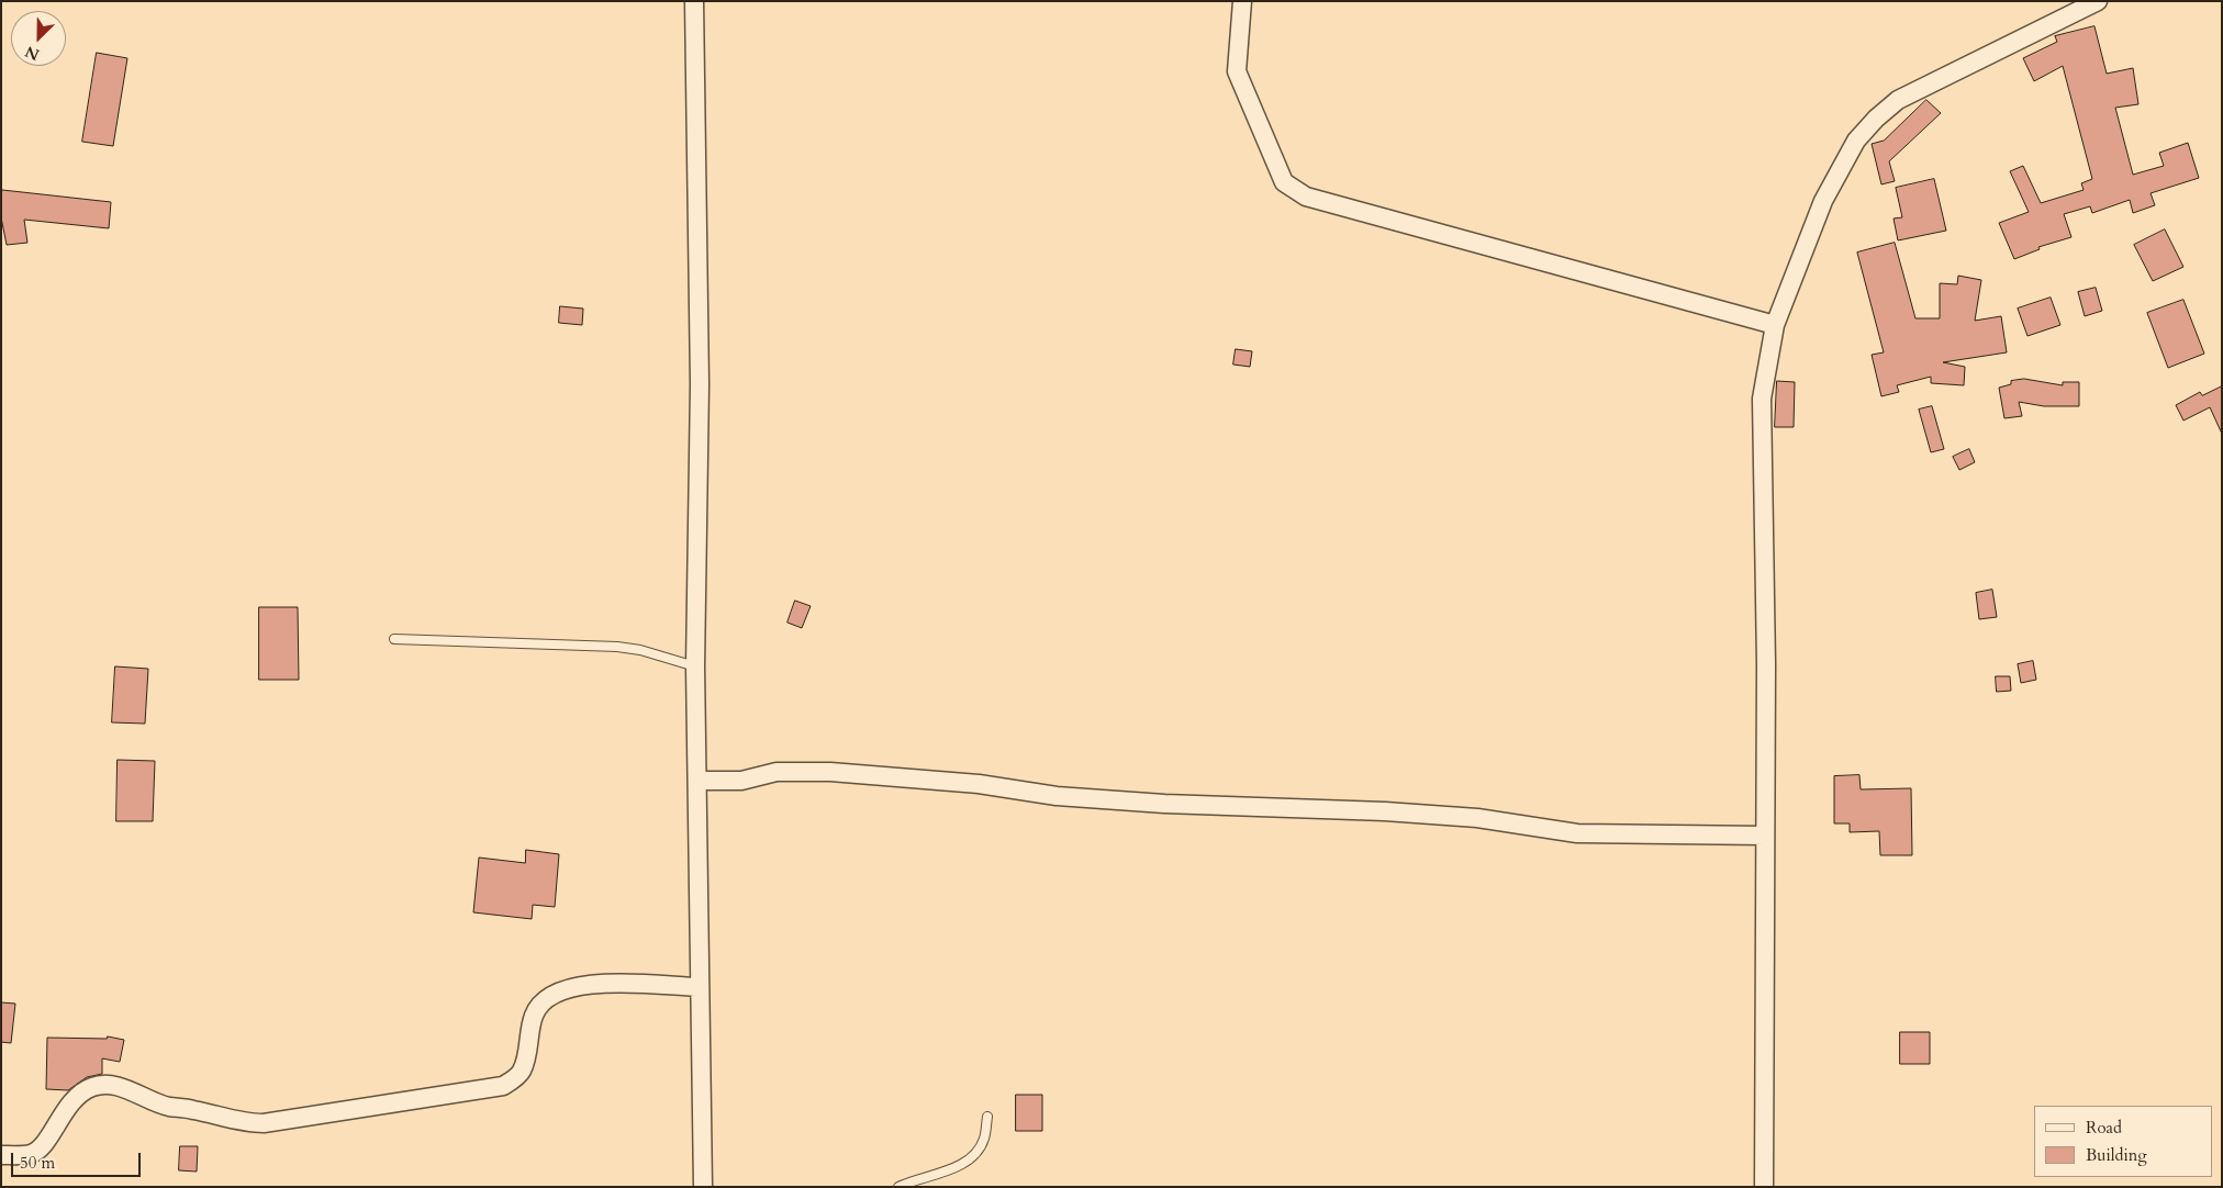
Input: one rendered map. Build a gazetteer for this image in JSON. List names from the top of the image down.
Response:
{
  "legend": ["Road", "Building"],
  "scale_bar": "50 m",
  "north": "bottom left"
}
